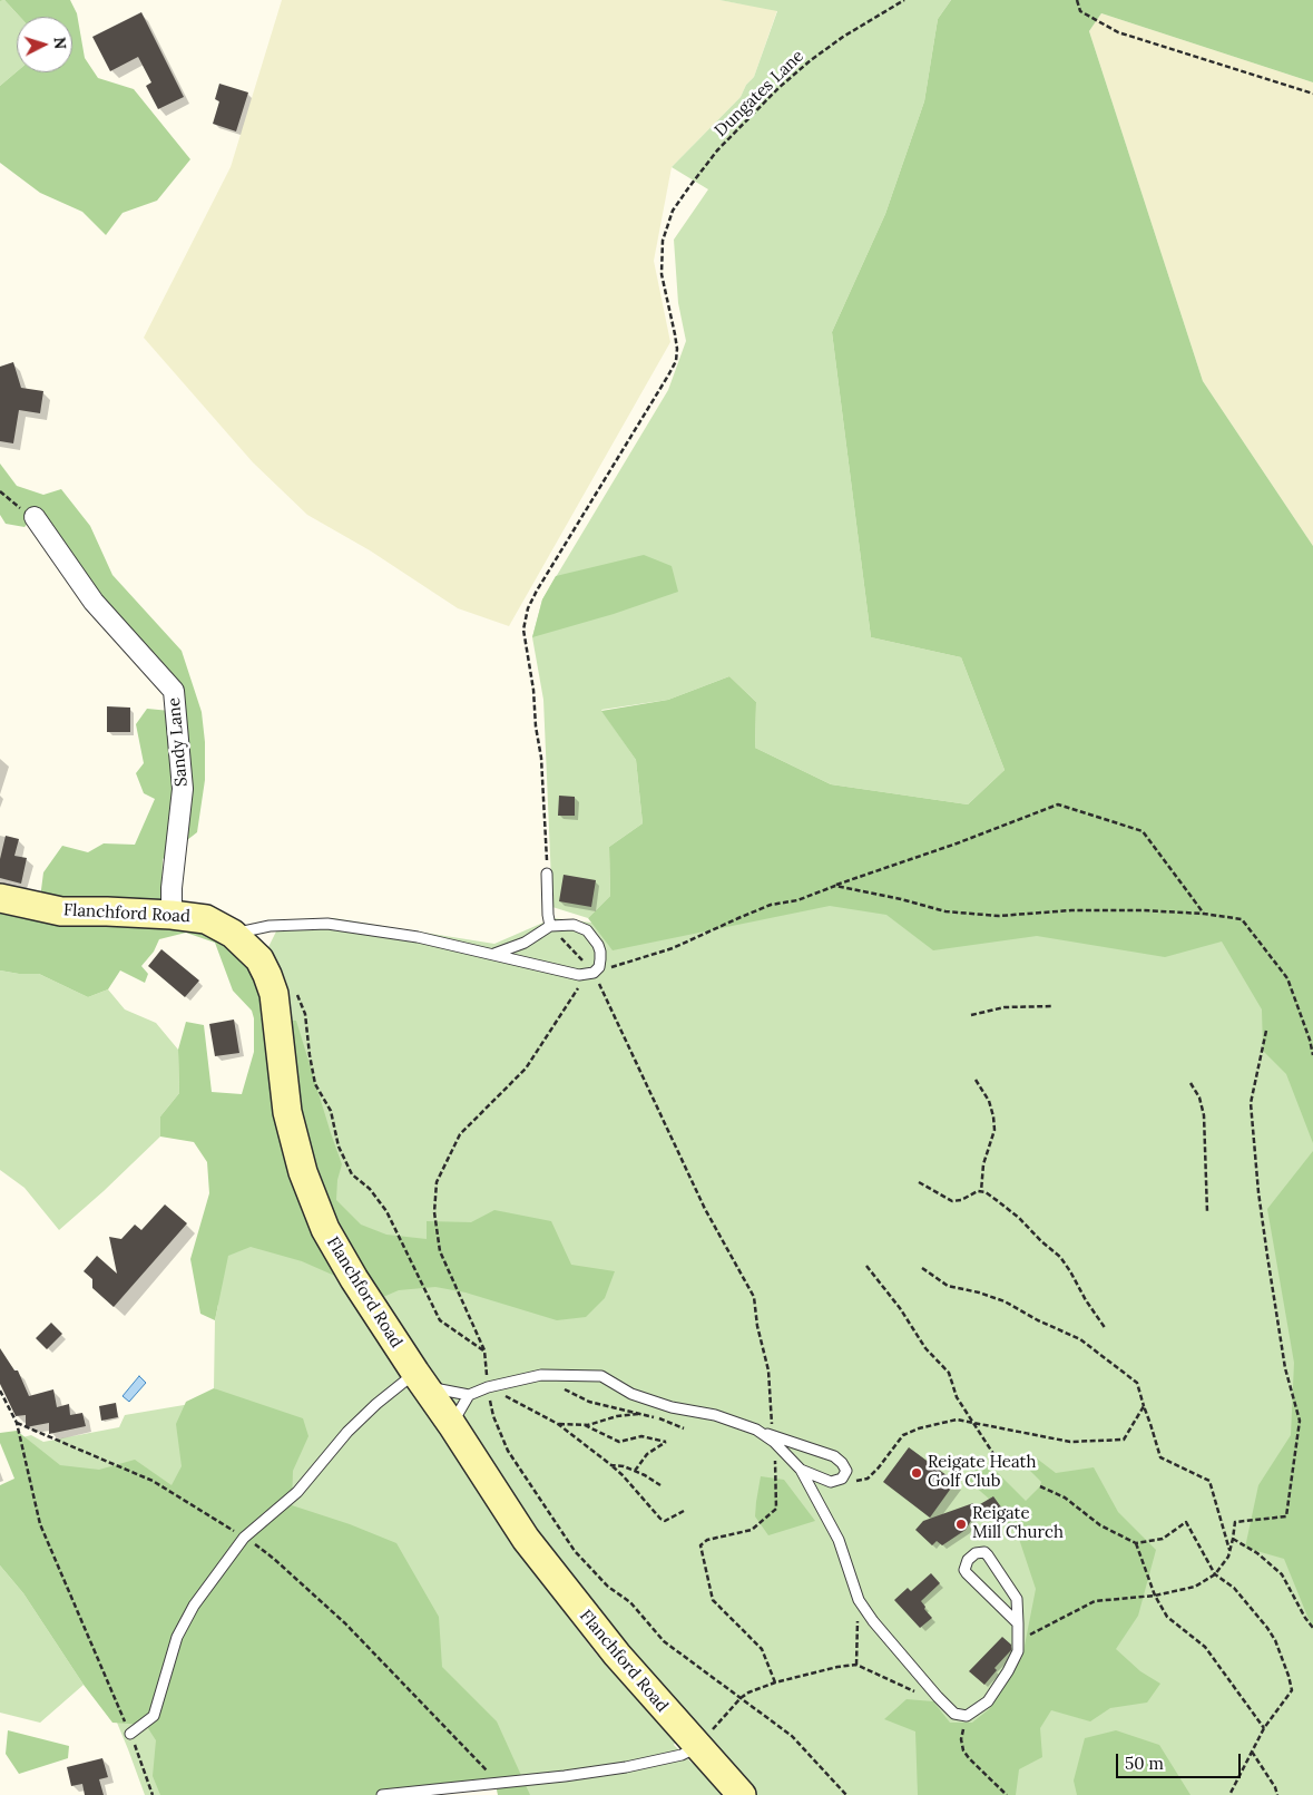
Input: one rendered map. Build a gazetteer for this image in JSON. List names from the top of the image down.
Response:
{
  "streets": {
    "street": ["Sandy Lane", "Flanchford Road"],
    "path": ["Dungates Lane"]
  },
  "crossings": [
    ["Sandy Lane", "Flanchford Road"]
  ],
  "places": ["Reigate Heath Golf Club", "Reigate Mill Church"],
  "scale_bar": "50 m",
  "north": "right"
}
